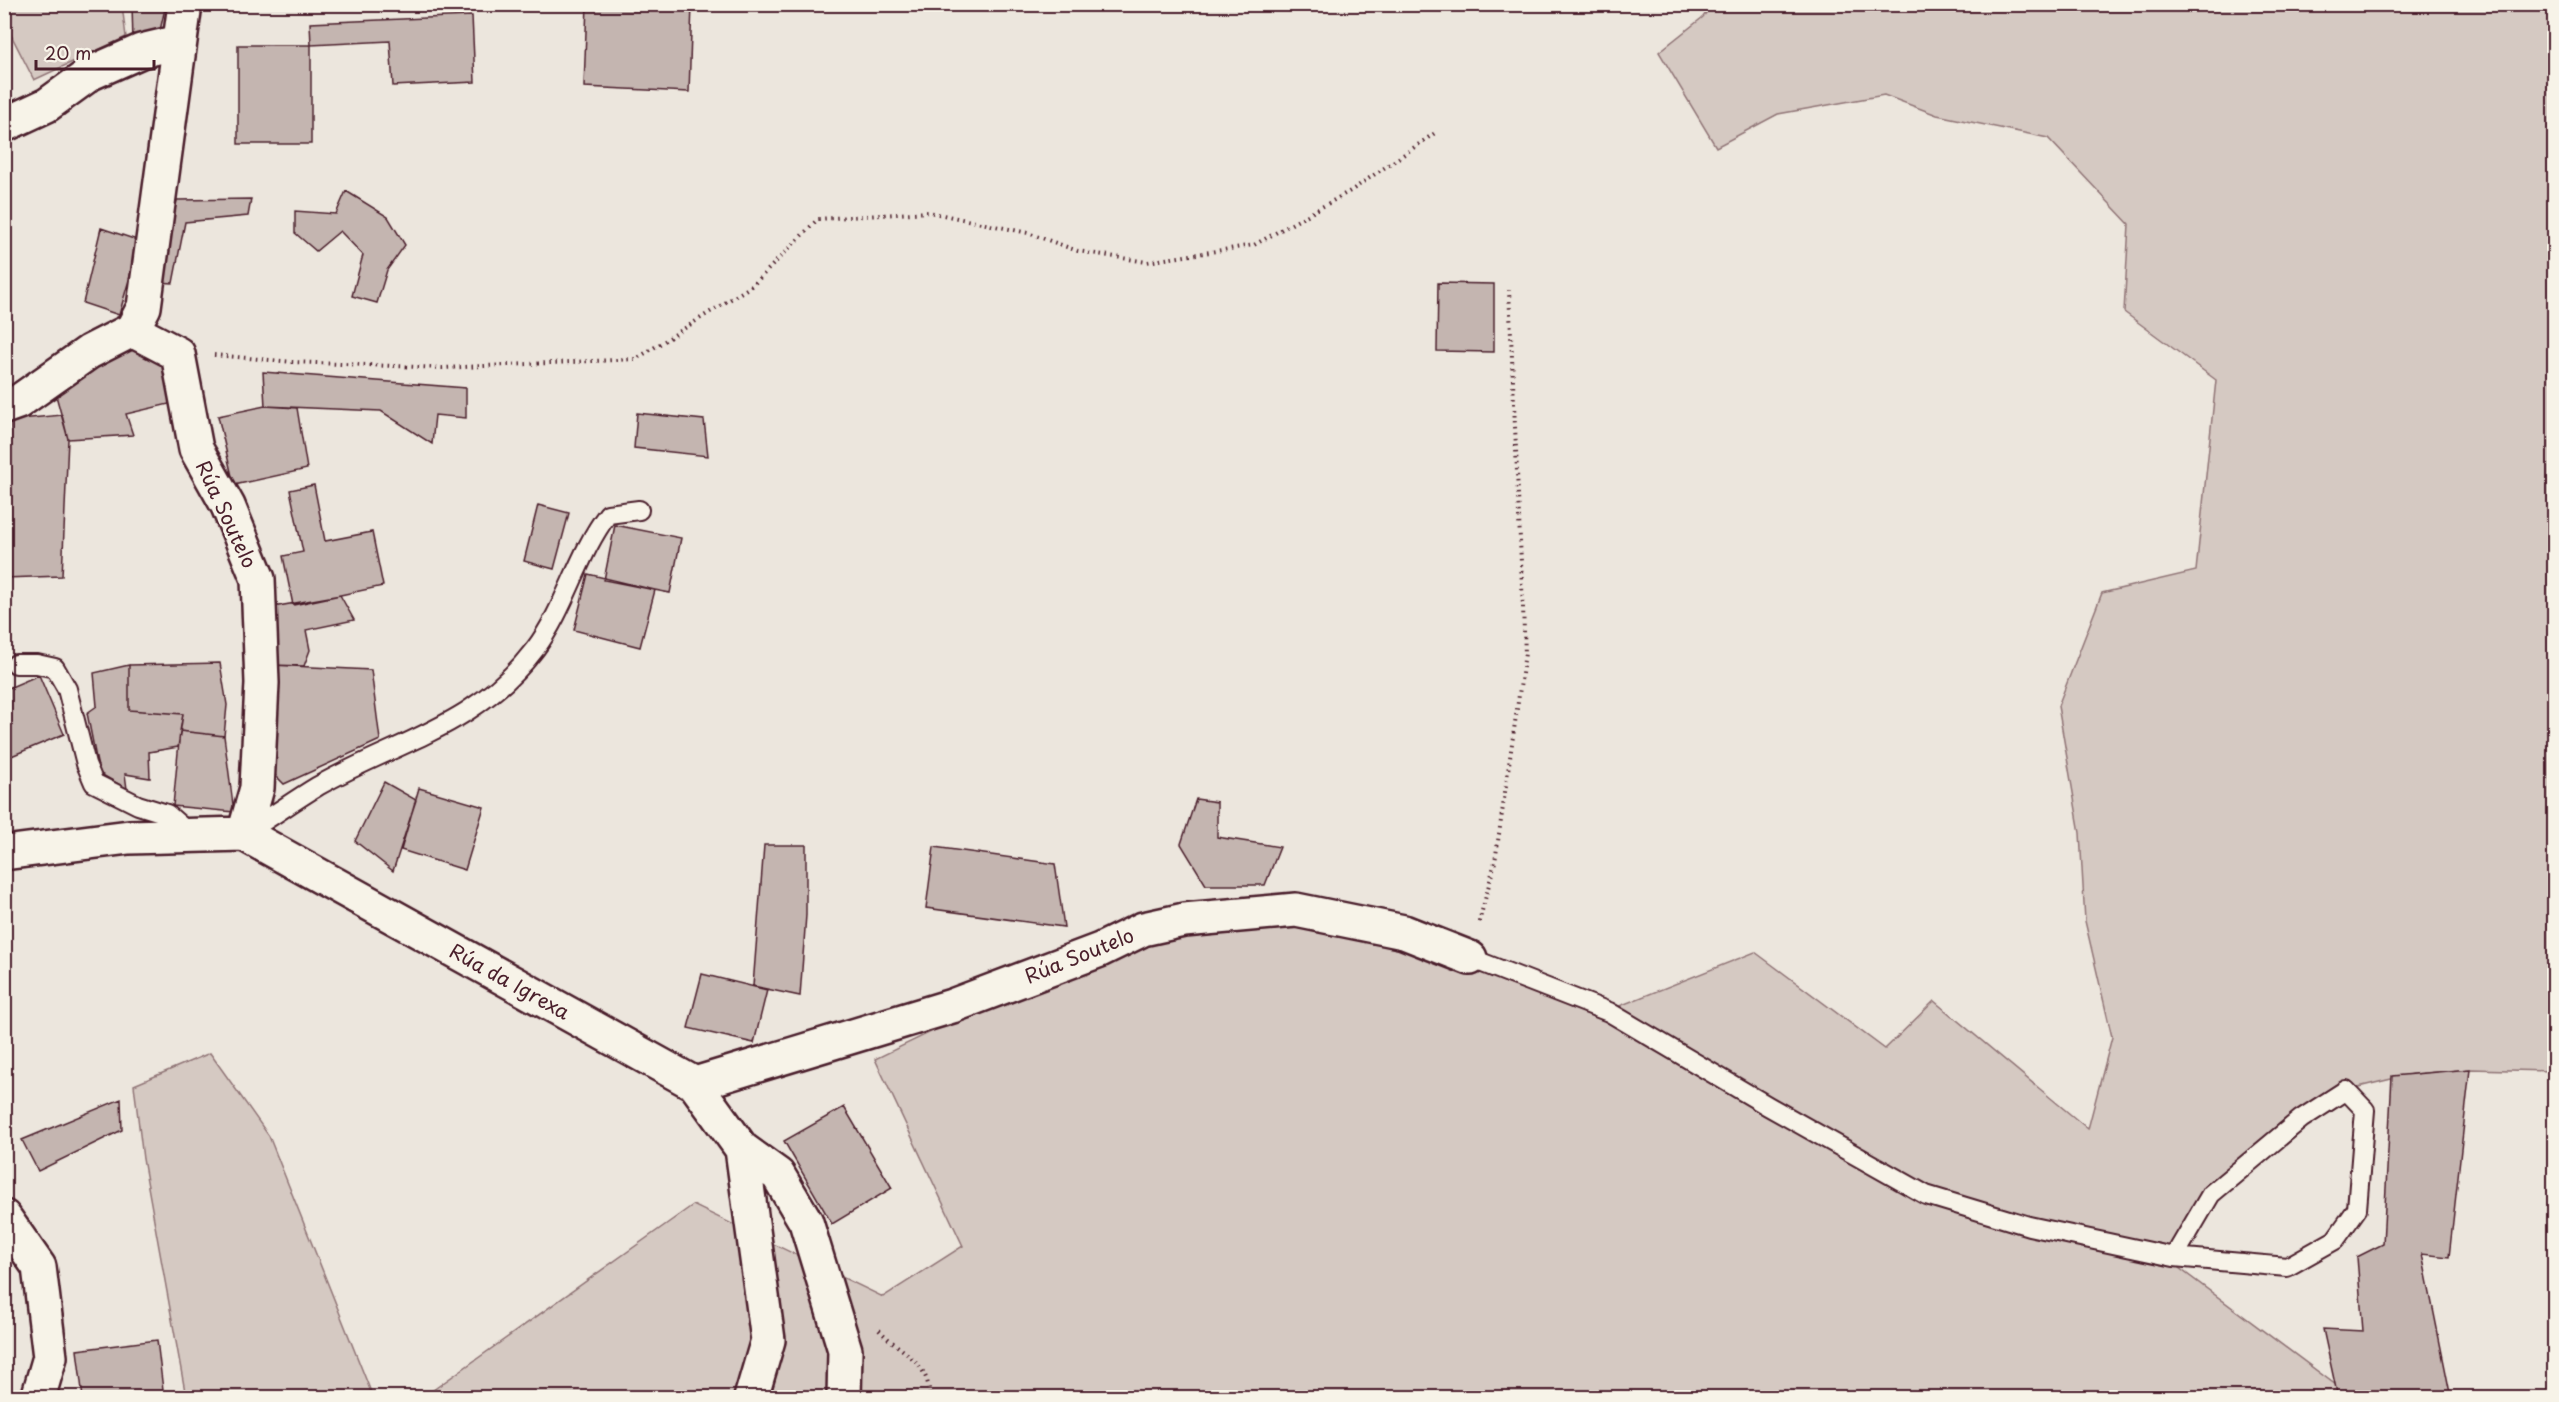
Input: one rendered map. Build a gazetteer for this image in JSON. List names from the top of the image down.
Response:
{
  "streets": {
    "street": ["Rúa Soutelo", "Rúa da Igrexa"]
  },
  "crossings": [
    ["Rúa Soutelo", "Rúa da Igrexa"]
  ],
  "scale_bar": "20 m"
}
